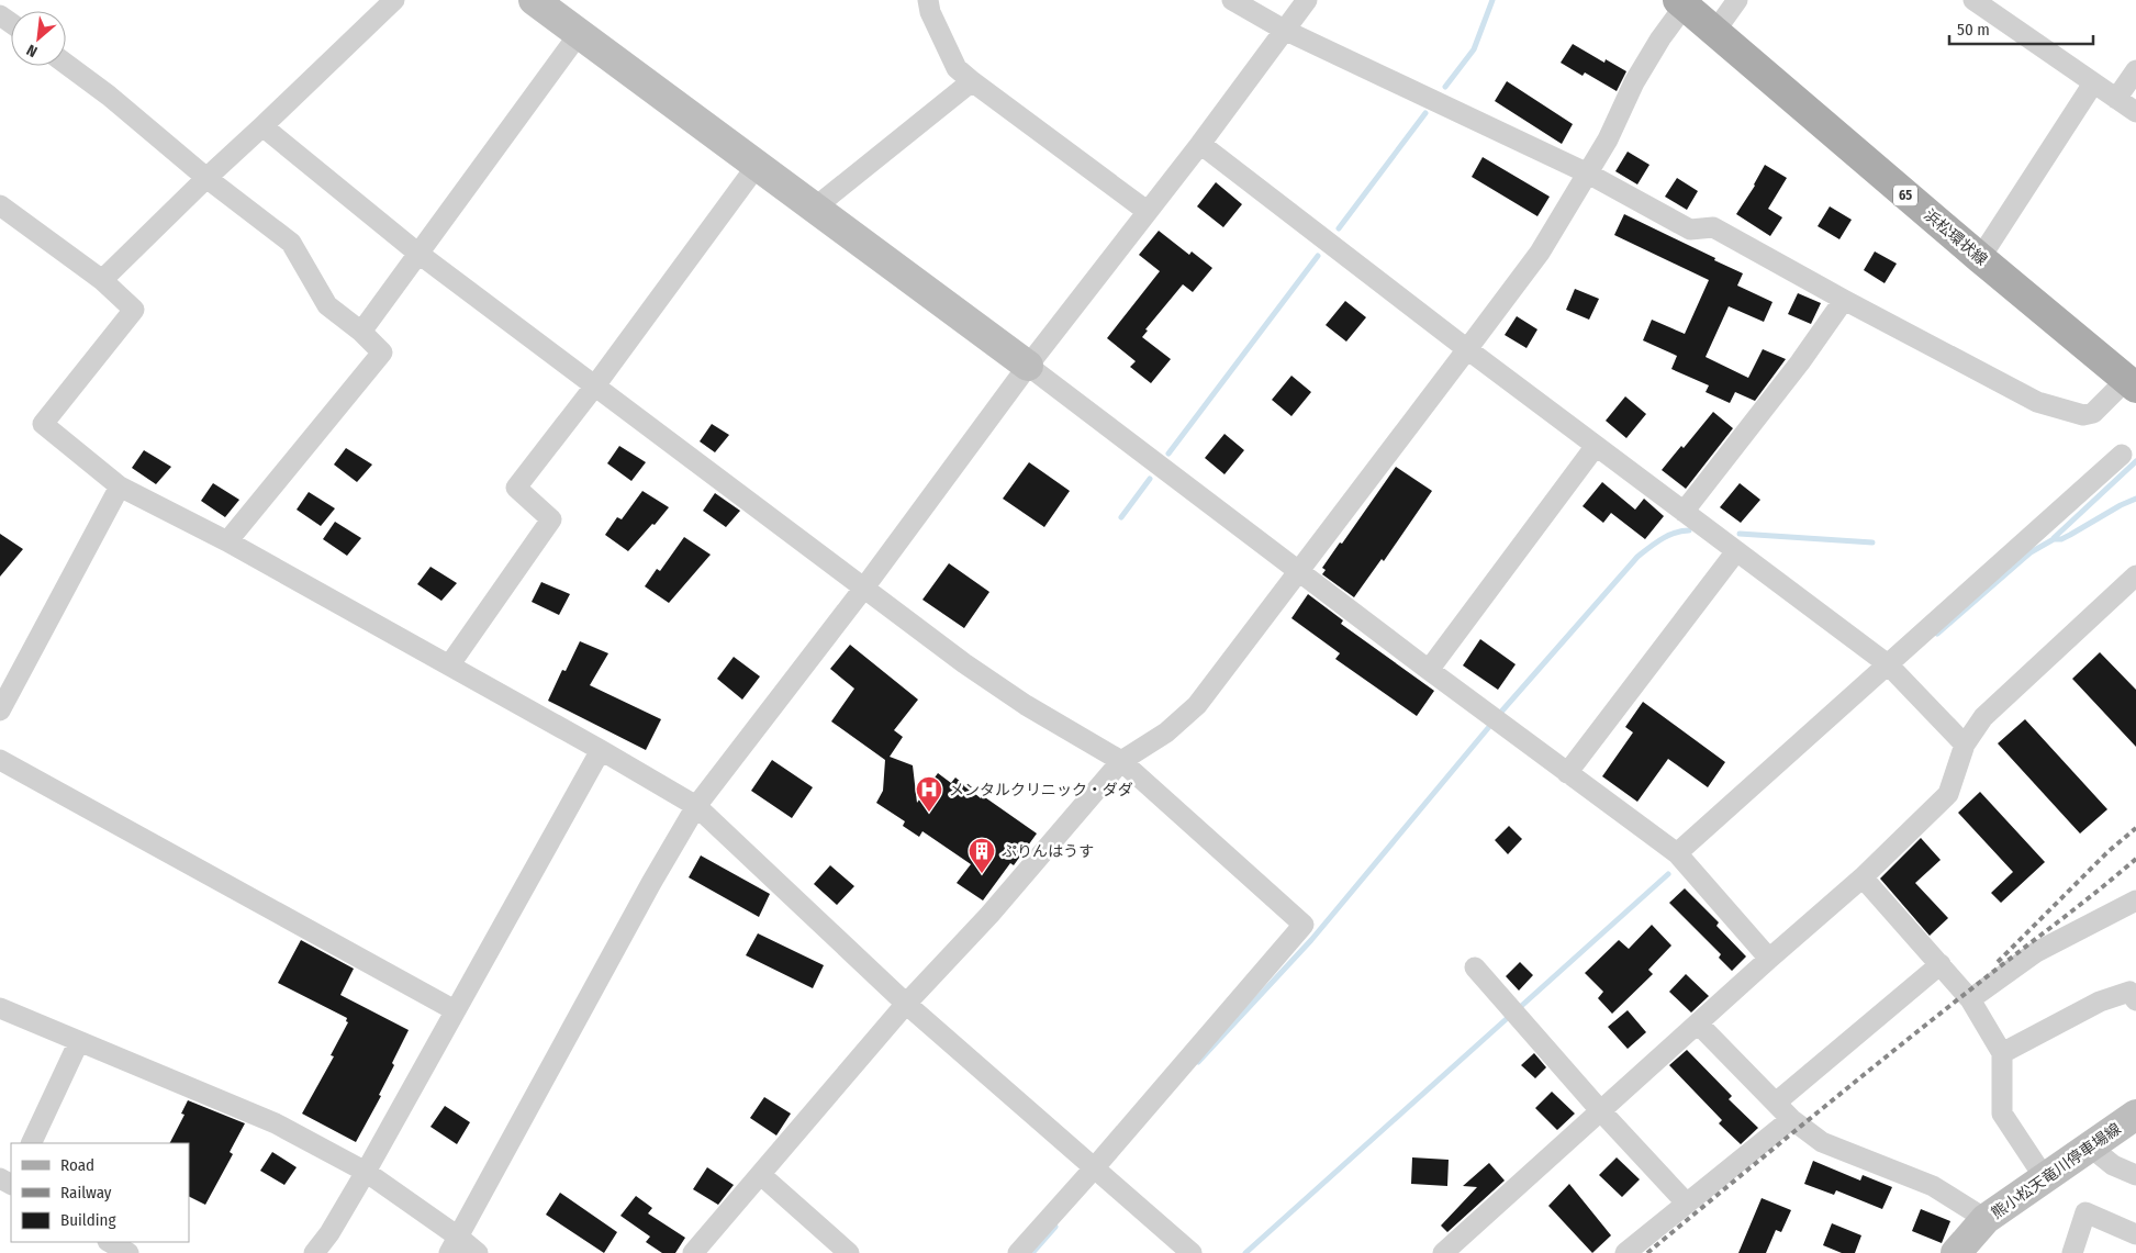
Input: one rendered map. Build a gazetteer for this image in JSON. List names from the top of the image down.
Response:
{
  "streets": {
    "main road": ["65", "浜松環状線"],
    "street": ["熊小松天竜川停車場線"]
  },
  "places": {
    "hospital": ["メンタルクリニック・ダダ"],
    "building": ["ぷりんはうす"]
  },
  "legend": ["Road", "Railway", "Building"],
  "scale_bar": "50 m",
  "north": "bottom left"
}
